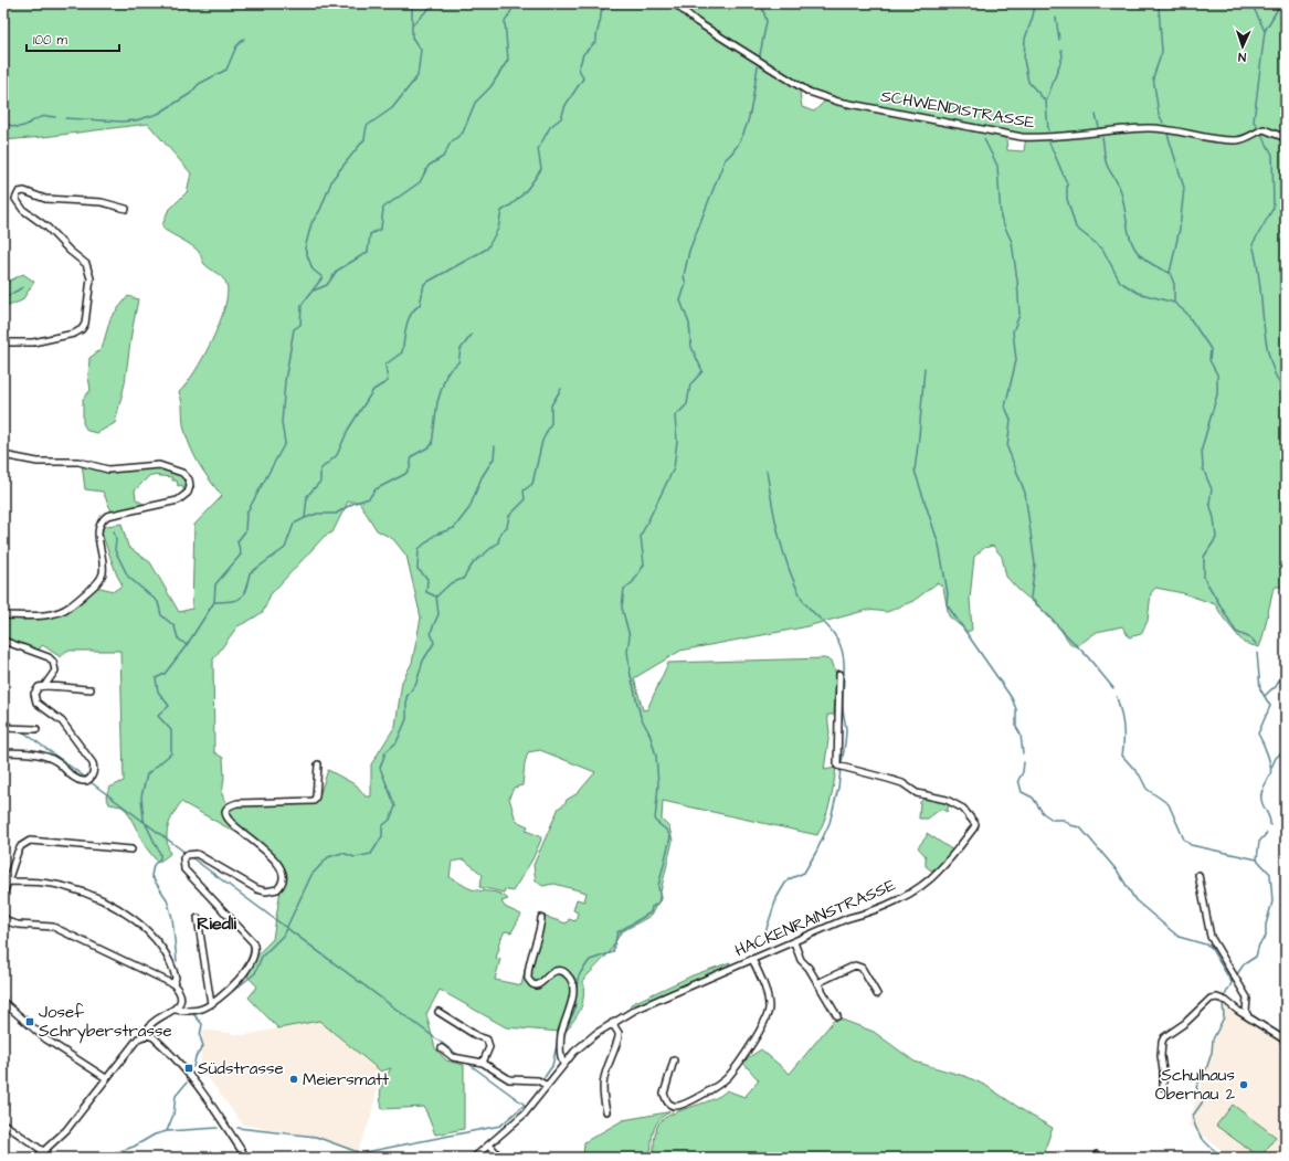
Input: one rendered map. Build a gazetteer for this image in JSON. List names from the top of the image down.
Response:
{
  "streets": {
    "street": ["SCHWENDISTRASSE", "HACKENRAINSTRASSE"]
  },
  "districts": ["Riedli"],
  "places": {
    "transit": ["Josef Schryberstrasse", "Südstrasse"],
    "other": ["Meiersmatt", "Schulhaus Obernau 2"]
  },
  "scale_bar": "100 m",
  "north": "bottom"
}
